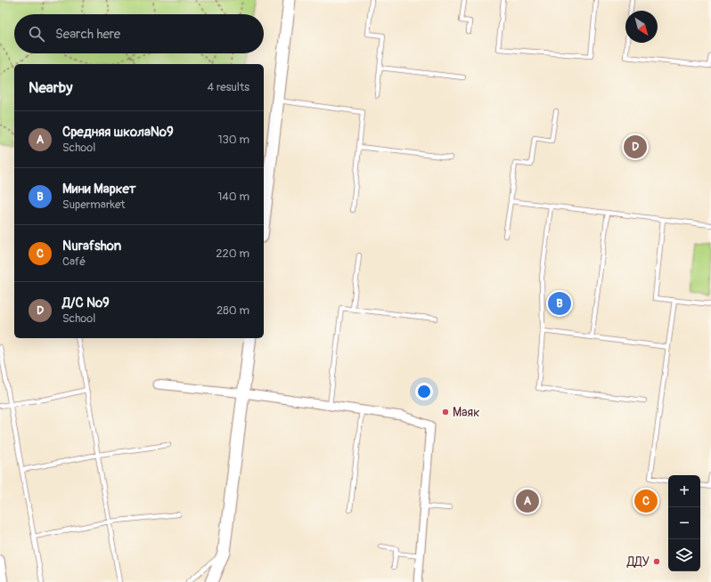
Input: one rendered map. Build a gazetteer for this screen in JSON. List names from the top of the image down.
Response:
{
  "places": ["Маяк", "ДДУ"],
  "north": "bottom right",
  "page": {
    "search": "Search here",
    "heading": ["Nearby", "4 results"],
    "list": [
      {
        "mark": "A",
        "name": "Средняя школа№9",
        "note": "School",
        "value": "130 m"
      },
      {
        "mark": "B",
        "name": "Мини Маркет",
        "note": "Supermarket",
        "value": "140 m"
      },
      {
        "mark": "C",
        "name": "Nurafshon",
        "note": "Café",
        "value": "220 m"
      },
      {
        "mark": "D",
        "name": "Д/С №9",
        "note": "School",
        "value": "280 m"
      }
    ],
    "pins": [
      "D",
      "B",
      "A",
      "C"
    ],
    "map_buttons": ["+", "−"]
  }
}
